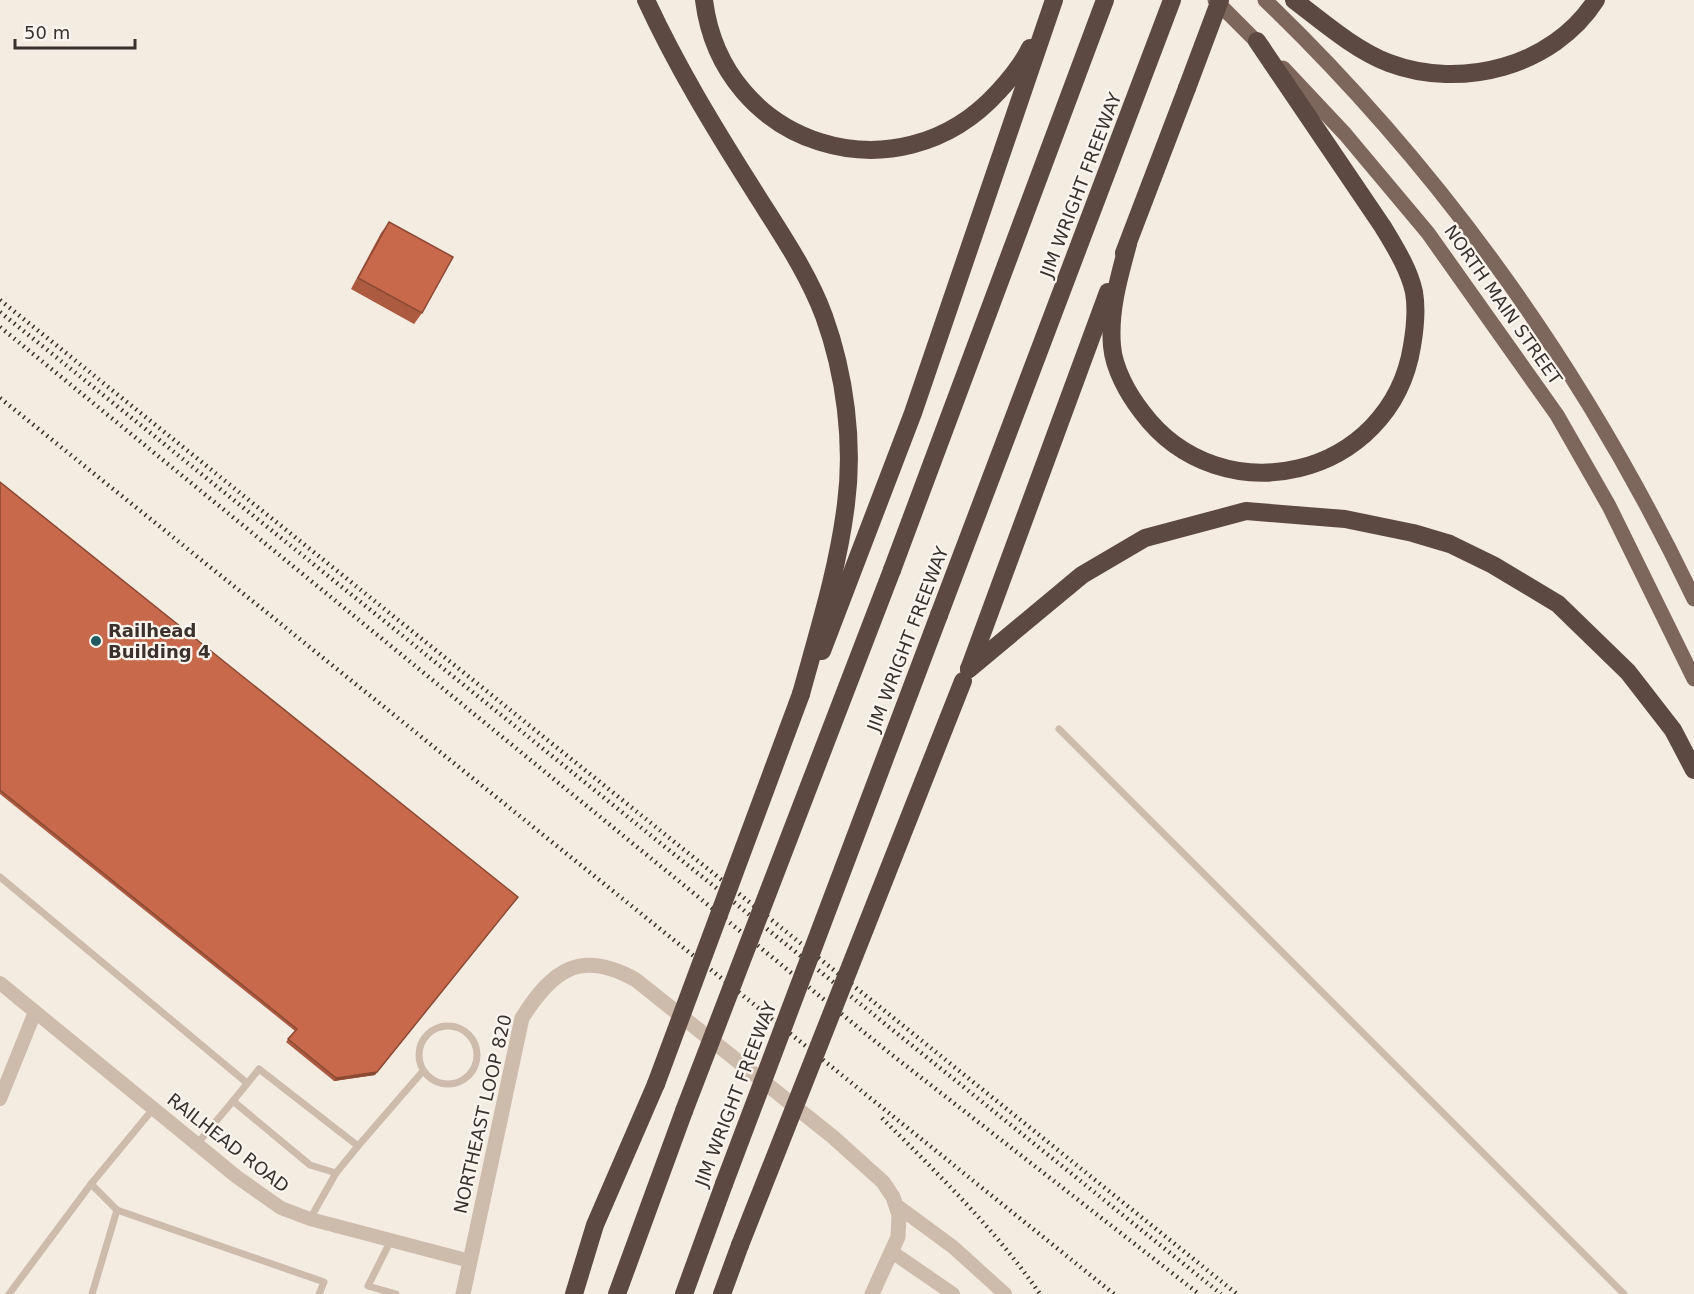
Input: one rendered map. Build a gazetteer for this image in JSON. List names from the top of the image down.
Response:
{
  "streets": {
    "highway": ["JIM WRIGHT FREEWAY"],
    "main road": ["NORTH MAIN STREET"],
    "street": ["NORTHEAST LOOP 820", "RAILHEAD ROAD"]
  },
  "crossings": [
    ["NORTHEAST LOOP 820", "RAILHEAD ROAD"]
  ],
  "places": ["Railhead Building 4"],
  "scale_bar": "50 m"
}
